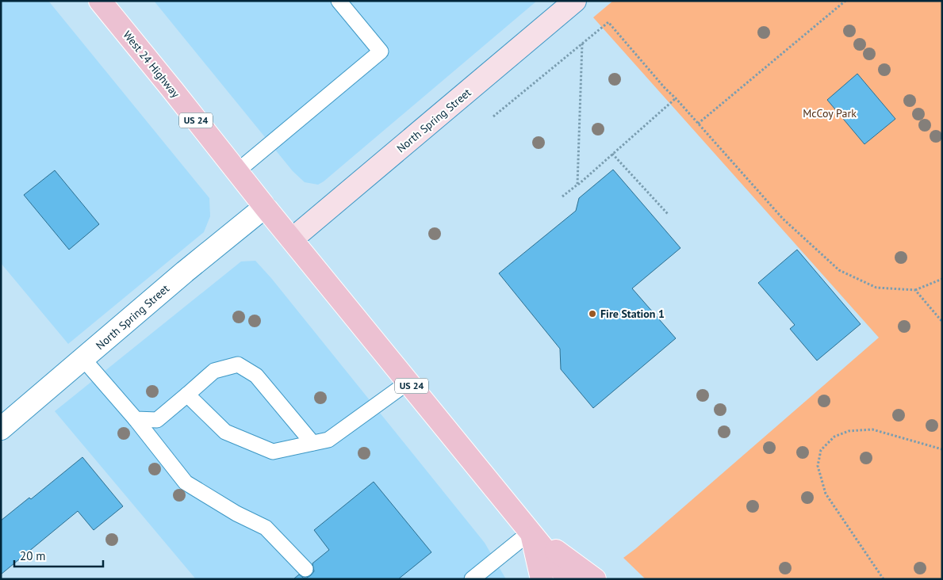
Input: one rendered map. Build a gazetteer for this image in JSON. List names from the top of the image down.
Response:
{
  "streets": {
    "main road": ["West 24 Highway", "US 24"],
    "street": ["North Spring Street"]
  },
  "crossings": [
    ["West 24 Highway", "US 24"],
    ["West 24 Highway", "North Spring Street"],
    ["US 24", "North Spring Street"]
  ],
  "parks": ["McCoy Park"],
  "places": ["Fire Station 1"],
  "scale_bar": "20 m"
}
